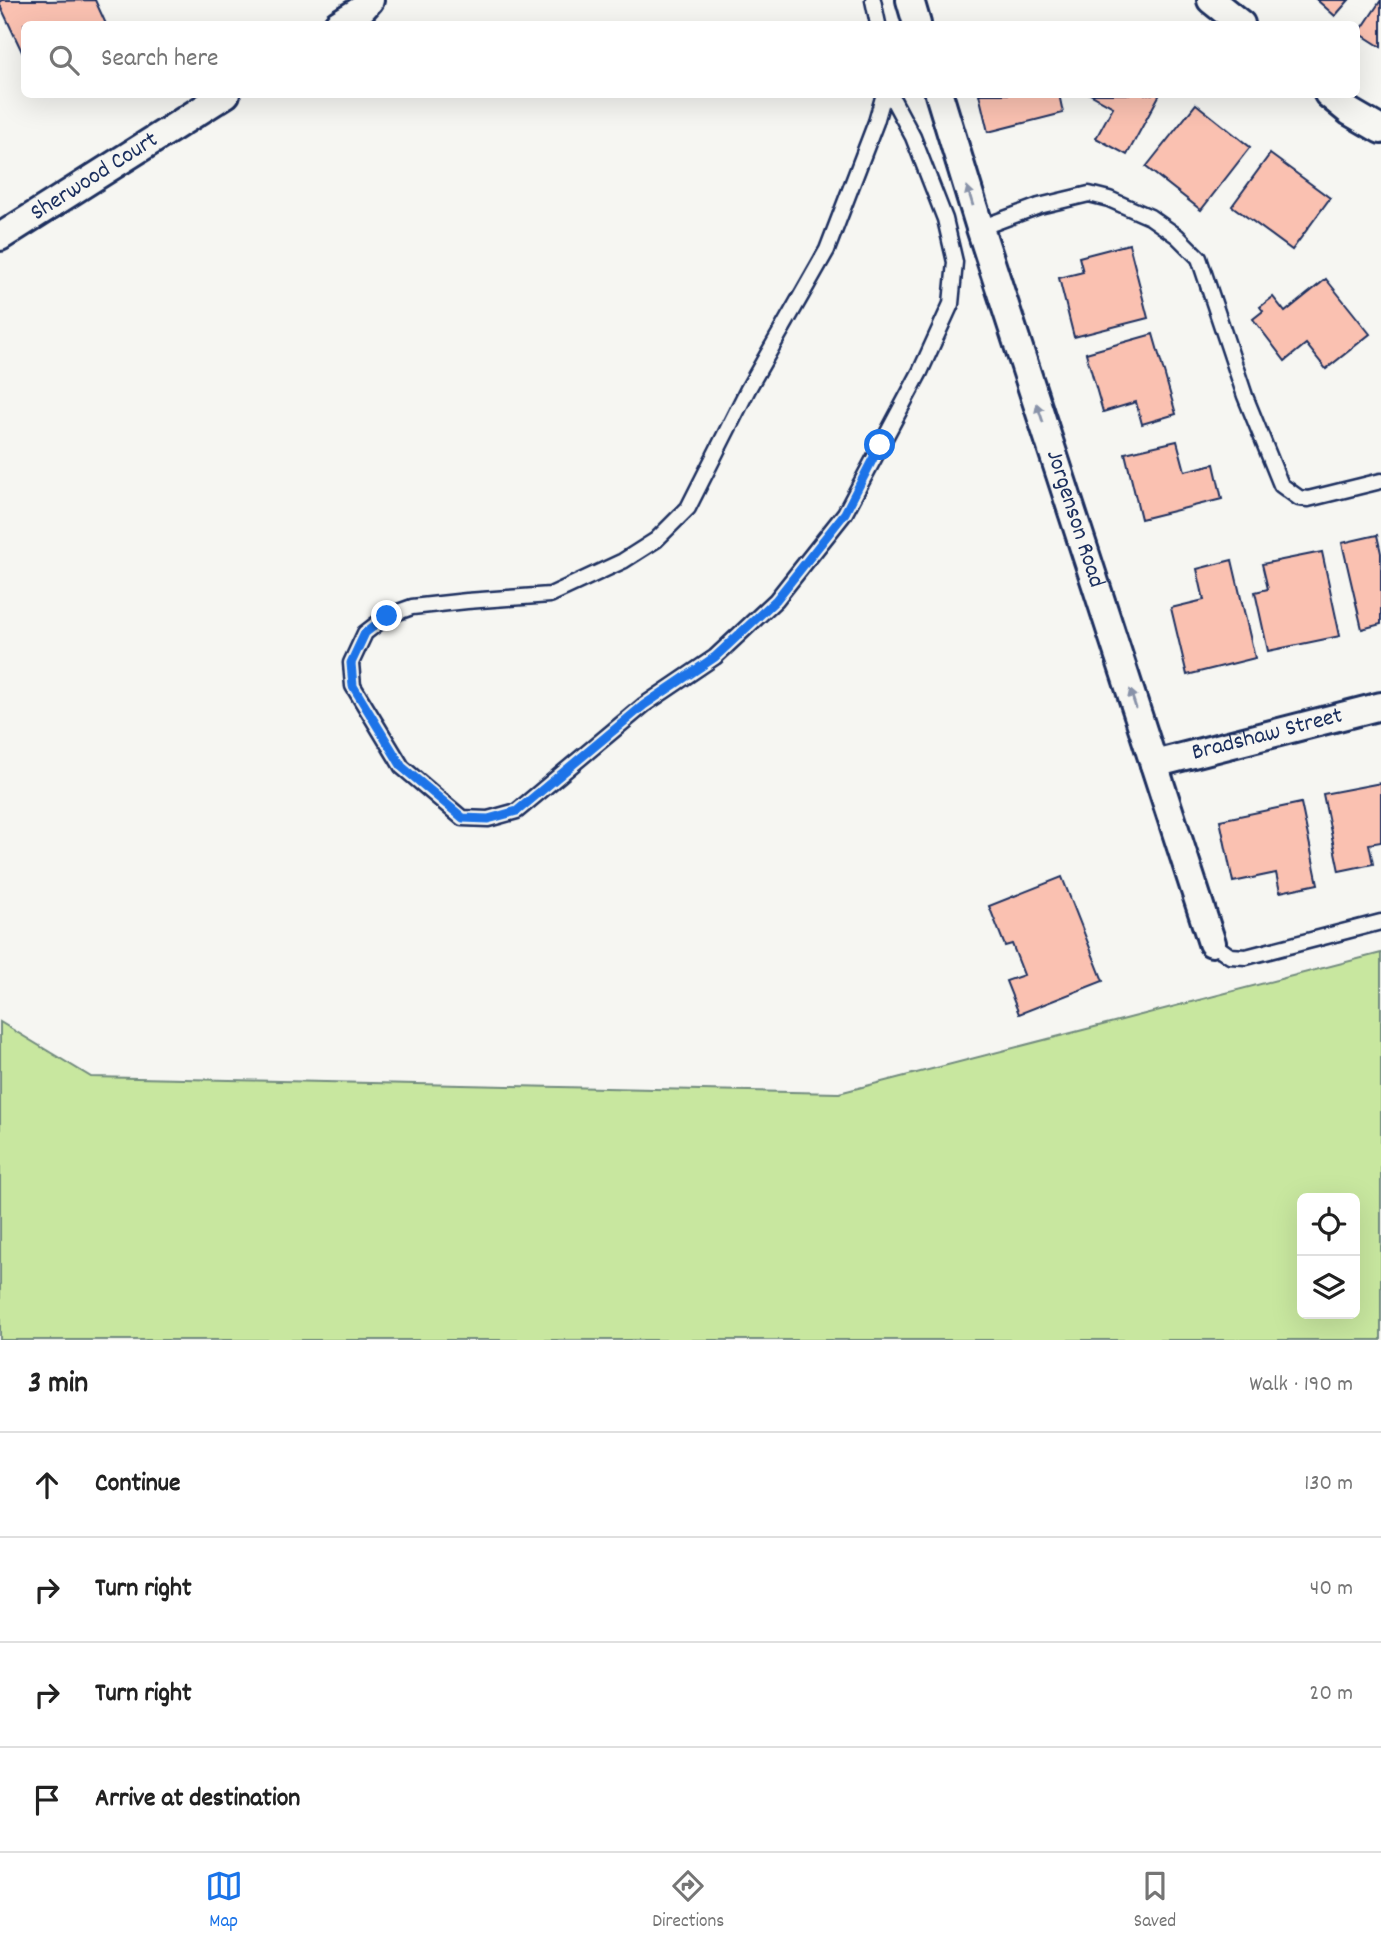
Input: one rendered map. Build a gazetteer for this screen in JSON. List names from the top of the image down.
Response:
{
  "streets": {
    "street": ["Sherwood Court", "Jorgenson Road", "Bradshaw Street"]
  },
  "crossings": [
    ["Jorgenson Road", "Bradshaw Street"]
  ],
  "one_way": ["Jorgenson Road"],
  "page": {
    "search": "Search here",
    "heading": ["3 min", "Walk · 190 m"],
    "list": [
      ["Continue", "130 m"],
      ["Turn right", "40 m"],
      ["Turn right", "20 m"],
      "Arrive at destination"
    ],
    "nav": ["Map", "Directions", "Saved"]
  }
}
